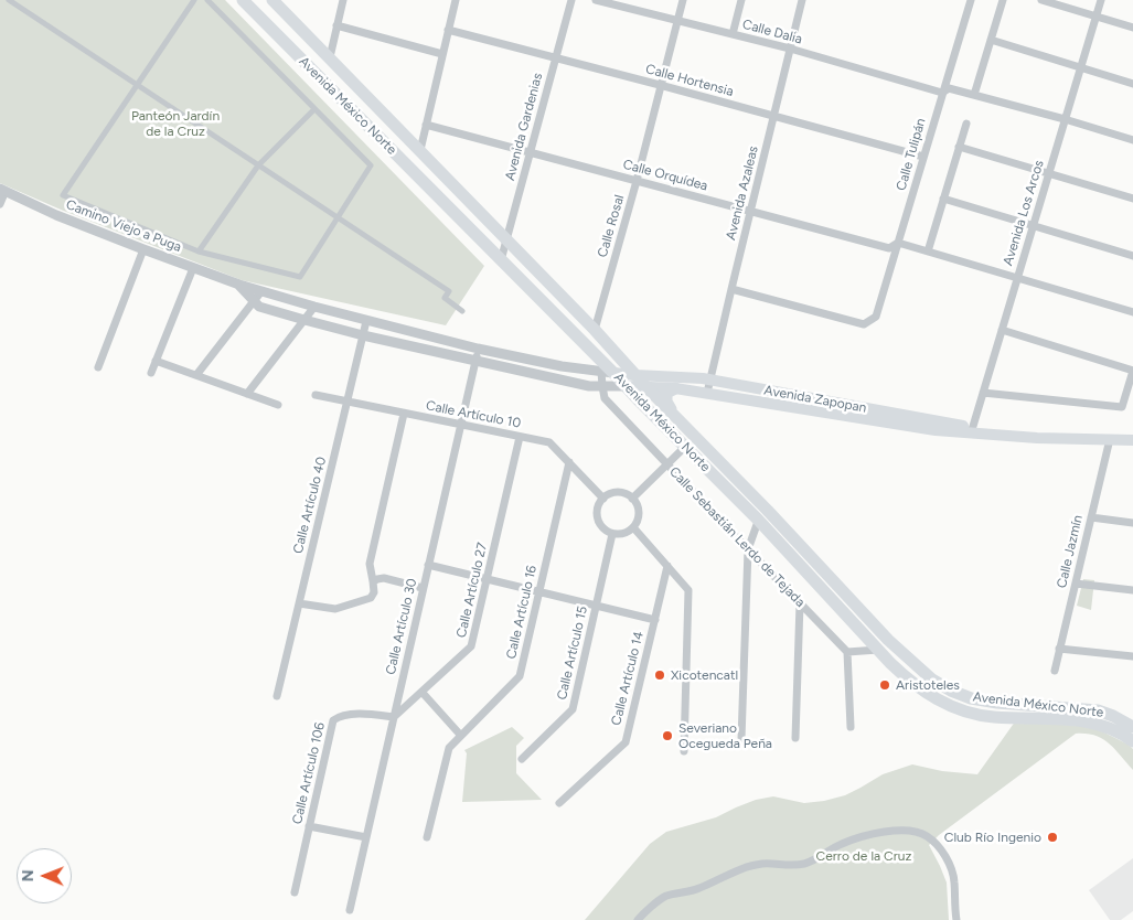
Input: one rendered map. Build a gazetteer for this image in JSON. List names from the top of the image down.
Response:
{
  "streets": {
    "main road": ["Avenida México Norte", "Avenida Zapopan"],
    "street": [
      "Calle Dalia",
      "Calle Hortensia",
      "Avenida Gardenias",
      "Calle Tulipán",
      "Calle Orquídea",
      "Avenida Azaleas",
      "Avenida Los Arcos",
      "Camino Viejo a Puga",
      "Calle Rosal",
      "Calle Artículo 10",
      "Calle Artículo 40",
      "Calle Sebastián Lerdo de Tejada",
      "Calle Jazmín",
      "Calle Artículo 27",
      "Calle Artículo 16",
      "Calle Artículo 30",
      "Calle Artículo 15",
      "Calle Artículo 14",
      "Calle Artículo 106"
    ]
  },
  "crossings": [
    ["Calle Dalia", "Calle Tulipán"],
    ["Calle Dalia", "Avenida Azaleas"],
    ["Calle Dalia", "Avenida Los Arcos"],
    ["Calle Dalia", "Calle Rosal"],
    ["Calle Hortensia", "Avenida Gardenias"],
    ["Calle Hortensia", "Calle Tulipán"],
    ["Calle Hortensia", "Avenida Azaleas"],
    ["Calle Hortensia", "Calle Rosal"],
    ["Avenida México Norte", "Avenida Gardenias"],
    ["Avenida México Norte", "Calle Rosal"],
    ["Avenida México Norte", "Avenida Zapopan"],
    ["Avenida México Norte", "Calle Sebastián Lerdo de Tejada"],
    ["Avenida Gardenias", "Calle Orquídea"],
    ["Calle Tulipán", "Calle Orquídea"],
    ["Calle Tulipán", "Avenida Azaleas"],
    ["Calle Orquídea", "Avenida Azaleas"],
    ["Calle Orquídea", "Avenida Los Arcos"],
    ["Calle Orquídea", "Calle Rosal"],
    ["Avenida Azaleas", "Avenida Zapopan"],
    ["Avenida Los Arcos", "Avenida Zapopan"],
    ["Avenida Zapopan", "Calle Jazmín"],
    ["Calle Artículo 10", "Calle Artículo 40"],
    ["Calle Artículo 10", "Calle Artículo 27"],
    ["Calle Artículo 10", "Calle Artículo 16"],
    ["Calle Artículo 10", "Calle Artículo 30"],
    ["Calle Artículo 10", "Calle Artículo 15"],
    ["Calle Artículo 27", "Calle Artículo 30"],
    ["Calle Artículo 27", "Calle Artículo 106"],
    ["Calle Artículo 30", "Calle Artículo 106"]
  ],
  "parks": ["Panteón Jardín de la Cruz", "Cerro de la Cruz"],
  "places": [
    "Xicotencatl",
    "Aristoteles",
    "Severiano Ocegueda Peña",
    "Club Río Ingenio"
  ],
  "north": "left"
}
